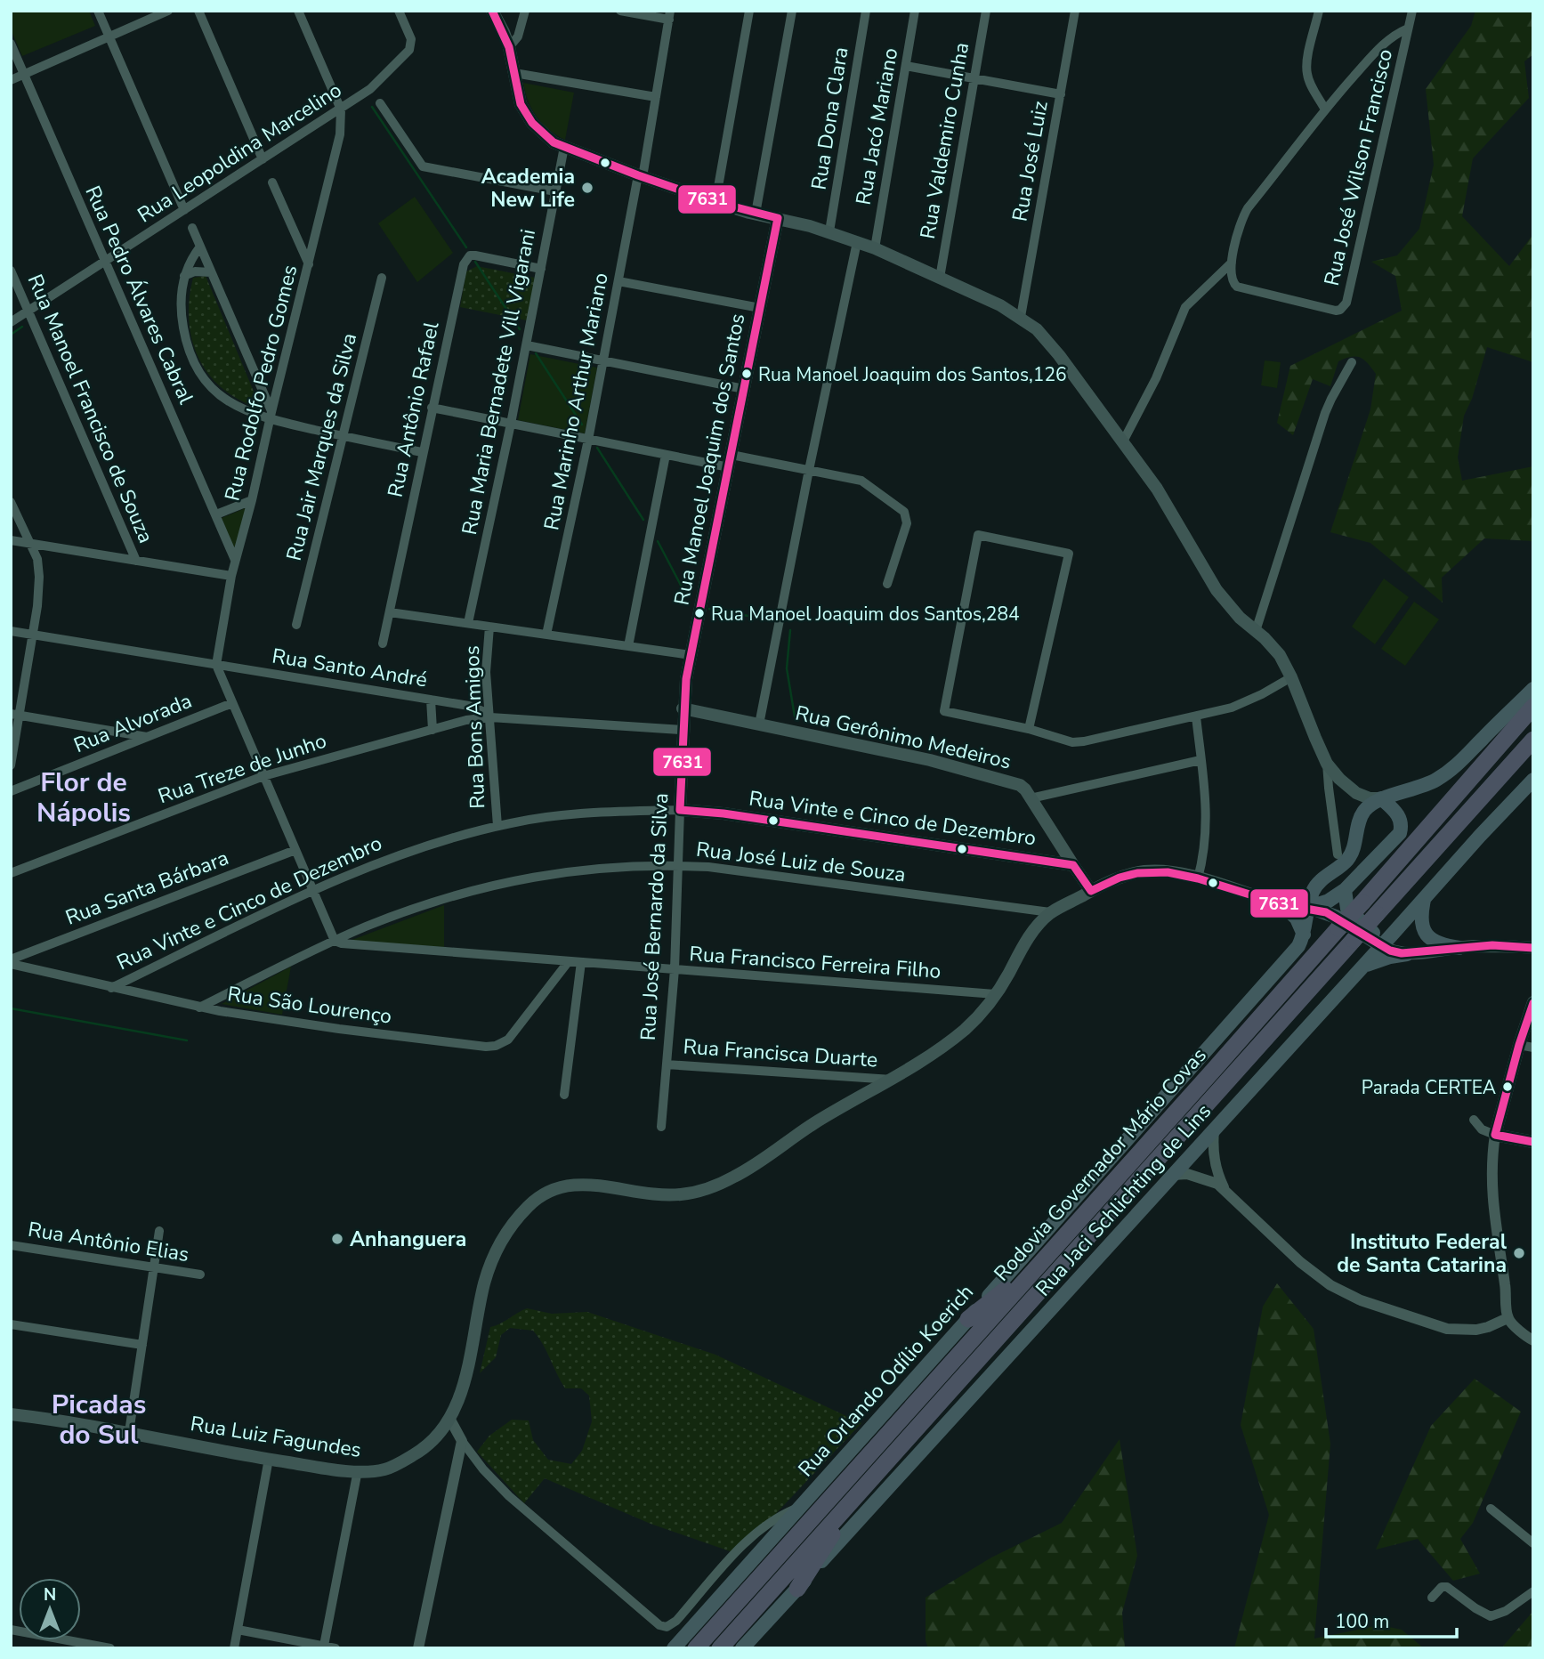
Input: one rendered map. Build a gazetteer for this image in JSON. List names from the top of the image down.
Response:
{
  "streets": {
    "highway": ["Rodovia Governador Mário Covas"],
    "main road": [
      "Rua Manoel Joaquim dos Santos",
      "Rua Gerônimo Medeiros",
      "Rua Vinte e Cinco de Dezembro",
      "Rua José Bernardo da Silva",
      "Rua Jaci Schlichting de Lins",
      "Rua Orlando Odílio Koerich",
      "Rua Luiz Fagundes"
    ],
    "street": [
      "Rua Dona Clara",
      "Rua Jacó Mariano",
      "Rua Valdemiro Cunha",
      "Rua Leopoldina Marcelino",
      "Rua José Luiz",
      "Rua José Wilson Francisco",
      "Rua Pedro Álvares Cabral",
      "Rua Maria Bernadete Vill Vigarani",
      "Rua Rodolfo Pedro Gomes",
      "Rua Marinho Arthur Mariano",
      "Rua Manoel Francisco de Souza",
      "Rua Antônio Rafael",
      "Rua Jair Marques da Silva",
      "Rua Santo André",
      "Rua Alvorada",
      "Rua Bons Amigos",
      "Rua Treze de Junho",
      "Rua José Luiz de Souza",
      "Rua Santa Bárbara",
      "Rua Francisco Ferreira Filho",
      "Rua São Lourenço",
      "Rua Francisca Duarte",
      "Rua Antônio Elias"
    ]
  },
  "crossings": [
    ["Rua Leopoldina Marcelino", "Rua Pedro Álvares Cabral"],
    ["Rua Leopoldina Marcelino", "Rua Rodolfo Pedro Gomes"],
    ["Rua Leopoldina Marcelino", "Rua Manoel Francisco de Souza"],
    ["Rua Pedro Álvares Cabral", "Rua Rodolfo Pedro Gomes"],
    ["Rua Maria Bernadete Vill Vigarani", "Rua Antônio Rafael"],
    ["Rua Rodolfo Pedro Gomes", "Rua Santo André"],
    ["Rua Manoel Joaquim dos Santos", "Rua Gerônimo Medeiros"],
    ["Rua Manoel Joaquim dos Santos", "Rua José Bernardo da Silva"],
    ["Rua Santo André", "Rua Bons Amigos"],
    ["Rua Santo André", "Rua Treze de Junho"],
    ["Rua Santo André", "Rua José Bernardo da Silva"],
    ["Rua Bons Amigos", "Rua Treze de Junho"],
    ["Rua Bons Amigos", "Rua Vinte e Cinco de Dezembro"],
    ["Rua Gerônimo Medeiros", "Rua Vinte e Cinco de Dezembro"],
    ["Rua Gerônimo Medeiros", "Rua José Bernardo da Silva"],
    ["Rua Vinte e Cinco de Dezembro", "Rua José Bernardo da Silva"],
    ["Rua Vinte e Cinco de Dezembro", "Rua São Lourenço"],
    ["Rua José Luiz de Souza", "Rua José Bernardo da Silva"],
    ["Rua José Luiz de Souza", "Rua Francisco Ferreira Filho"],
    ["Rua José Luiz de Souza", "Rua São Lourenço"],
    ["Rua José Luiz de Souza", "Rua Luiz Fagundes"],
    ["Rua Santa Bárbara", "Rua São Lourenço"],
    ["Rua José Bernardo da Silva", "Rua Francisco Ferreira Filho"],
    ["Rua José Bernardo da Silva", "Rua Francisca Duarte"],
    ["Rua Francisco Ferreira Filho", "Rua São Lourenço"],
    ["Rua Francisco Ferreira Filho", "Rua Luiz Fagundes"],
    ["Rua Francisca Duarte", "Rua Luiz Fagundes"],
    ["Rua Jaci Schlichting de Lins", "Rua Luiz Fagundes"],
    ["Rua Orlando Odílio Koerich", "Rua Luiz Fagundes"]
  ],
  "districts": ["Flor de Nápolis", "Picadas do Sul"],
  "places": [
    "Academia New Life",
    "Rua Manoel Joaquim dos Santos,126",
    "Rua Manoel Joaquim dos Santos,284",
    "Parada CERTEA",
    "Anhanguera",
    "Instituto Federal de Santa Catarina"
  ],
  "lines": ["transit line 7631"],
  "scale_bar": "100 m",
  "north": "top"
}
